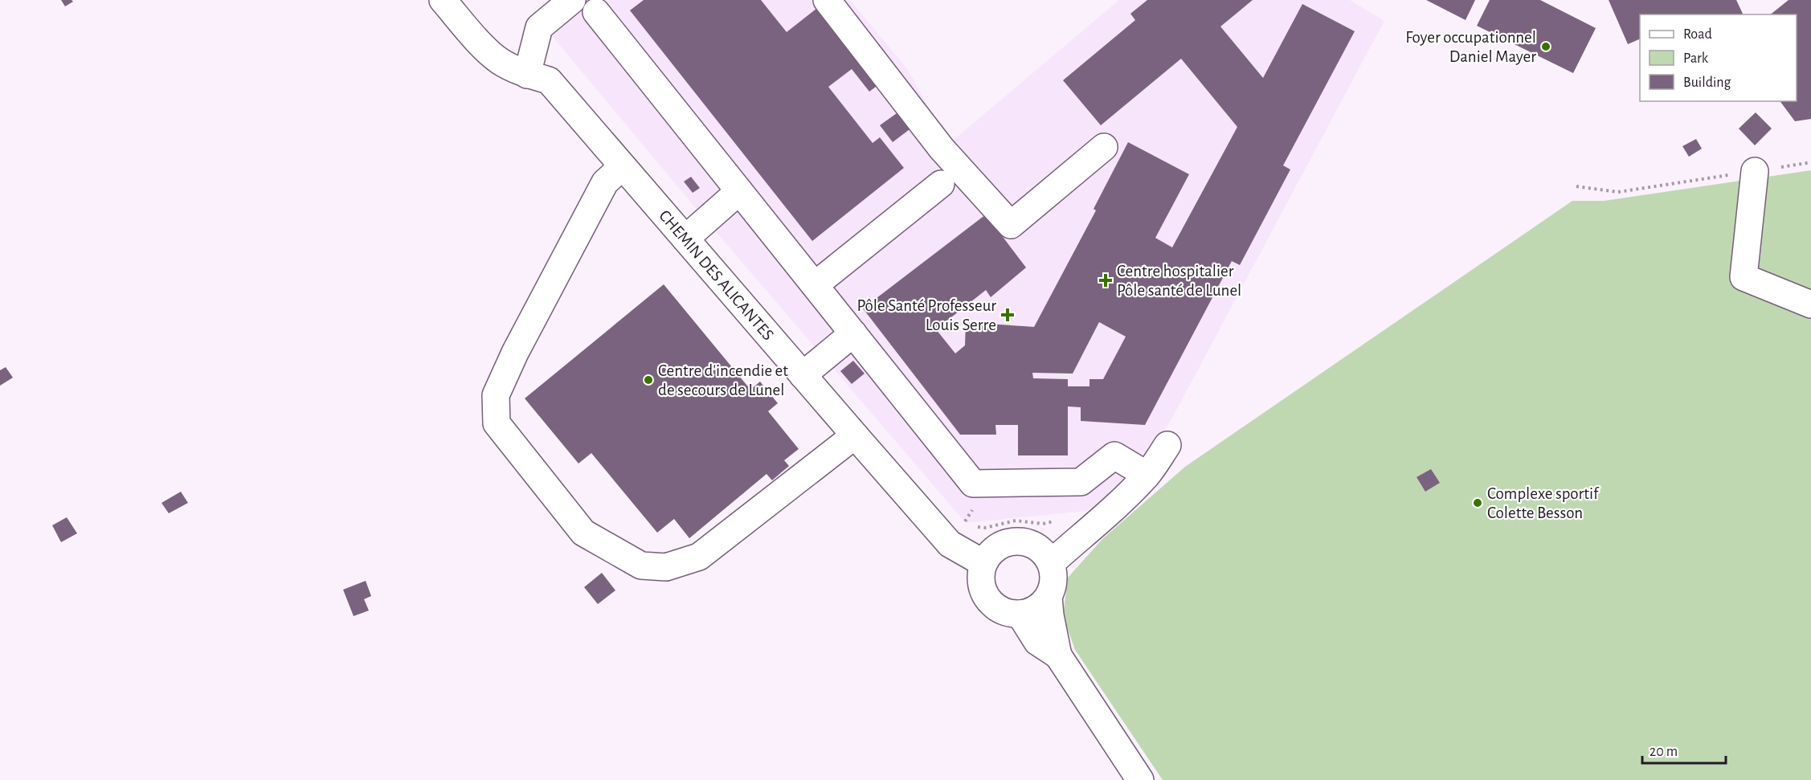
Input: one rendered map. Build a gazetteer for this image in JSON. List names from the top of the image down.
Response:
{
  "streets": {
    "street": ["CHEMIN DES ALICANTES"]
  },
  "places": {
    "other": ["Foyer occupationnel Daniel Mayer", "Centre d'incendie et de secours de Lunel", "Complexe sportif Colette Besson"],
    "health": ["Centre hospitalier Pôle santé de Lunel", "Pôle Santé Professeur Louis Serre"]
  },
  "legend": ["Road", "Park", "Building"],
  "scale_bar": "20 m"
}
